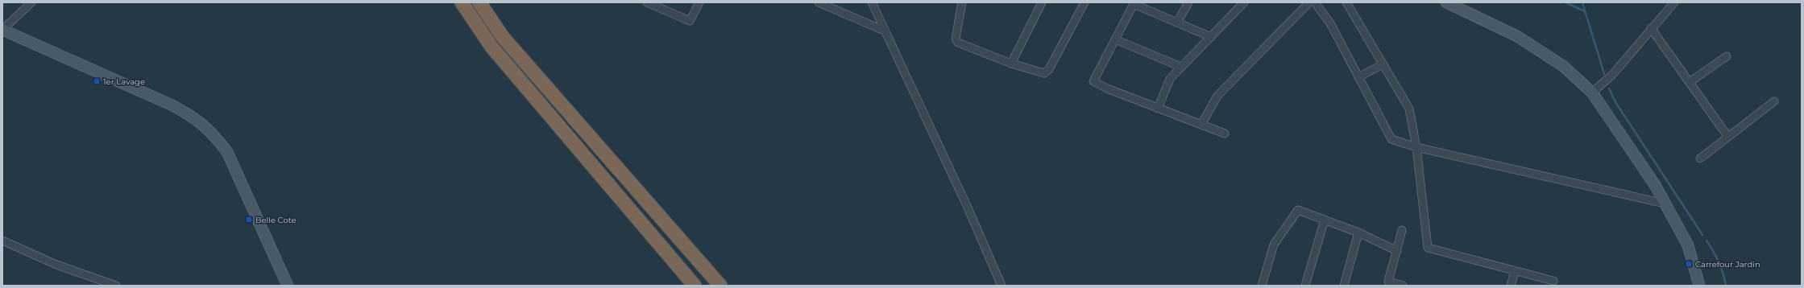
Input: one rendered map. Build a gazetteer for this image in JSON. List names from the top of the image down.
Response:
{
  "places": {
    "transit": ["1er Lavage", "Belle Cote", "Carrefour Jardin"]
  }
}
